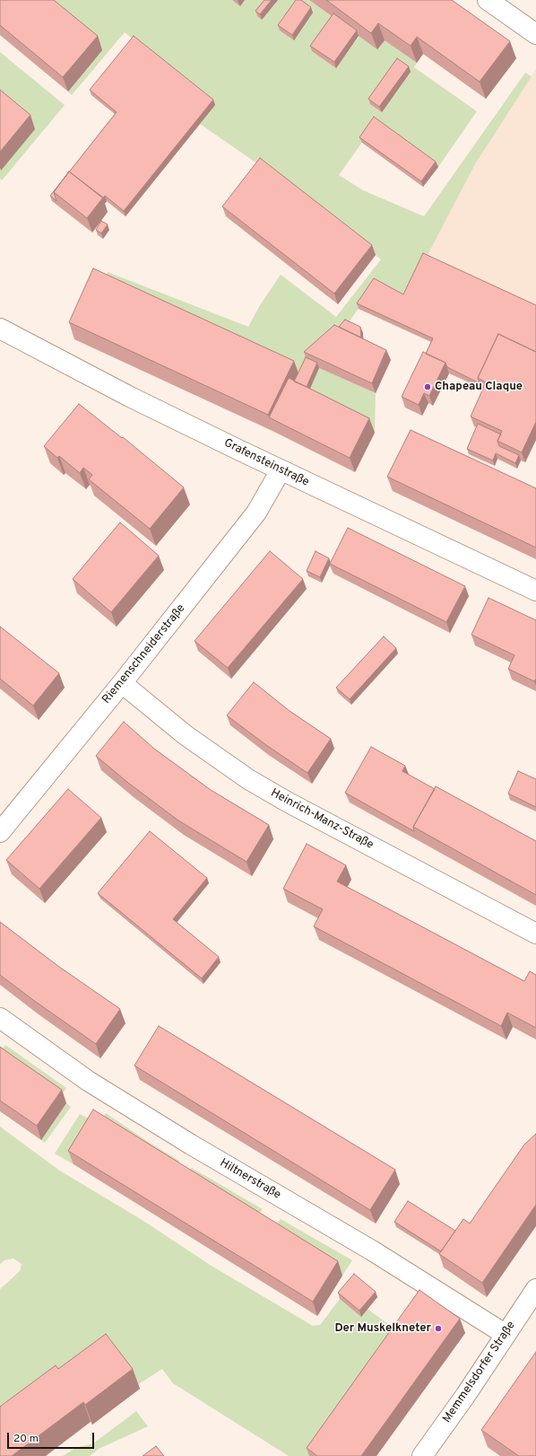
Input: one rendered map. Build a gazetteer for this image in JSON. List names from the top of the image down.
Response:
{
  "streets": {
    "street": [
      "Grafensteinstraße",
      "Riemenschneiderstraße",
      "Heinrich-Manz-Straße",
      "Hiltnerstraße",
      "Memmelsdorfer Straße"
    ]
  },
  "crossings": [
    ["Grafensteinstraße", "Riemenschneiderstraße"],
    ["Riemenschneiderstraße", "Heinrich-Manz-Straße"],
    ["Hiltnerstraße", "Memmelsdorfer Straße"]
  ],
  "places": ["Chapeau Claque", "Der Muskelkneter"],
  "scale_bar": "20 m"
}
